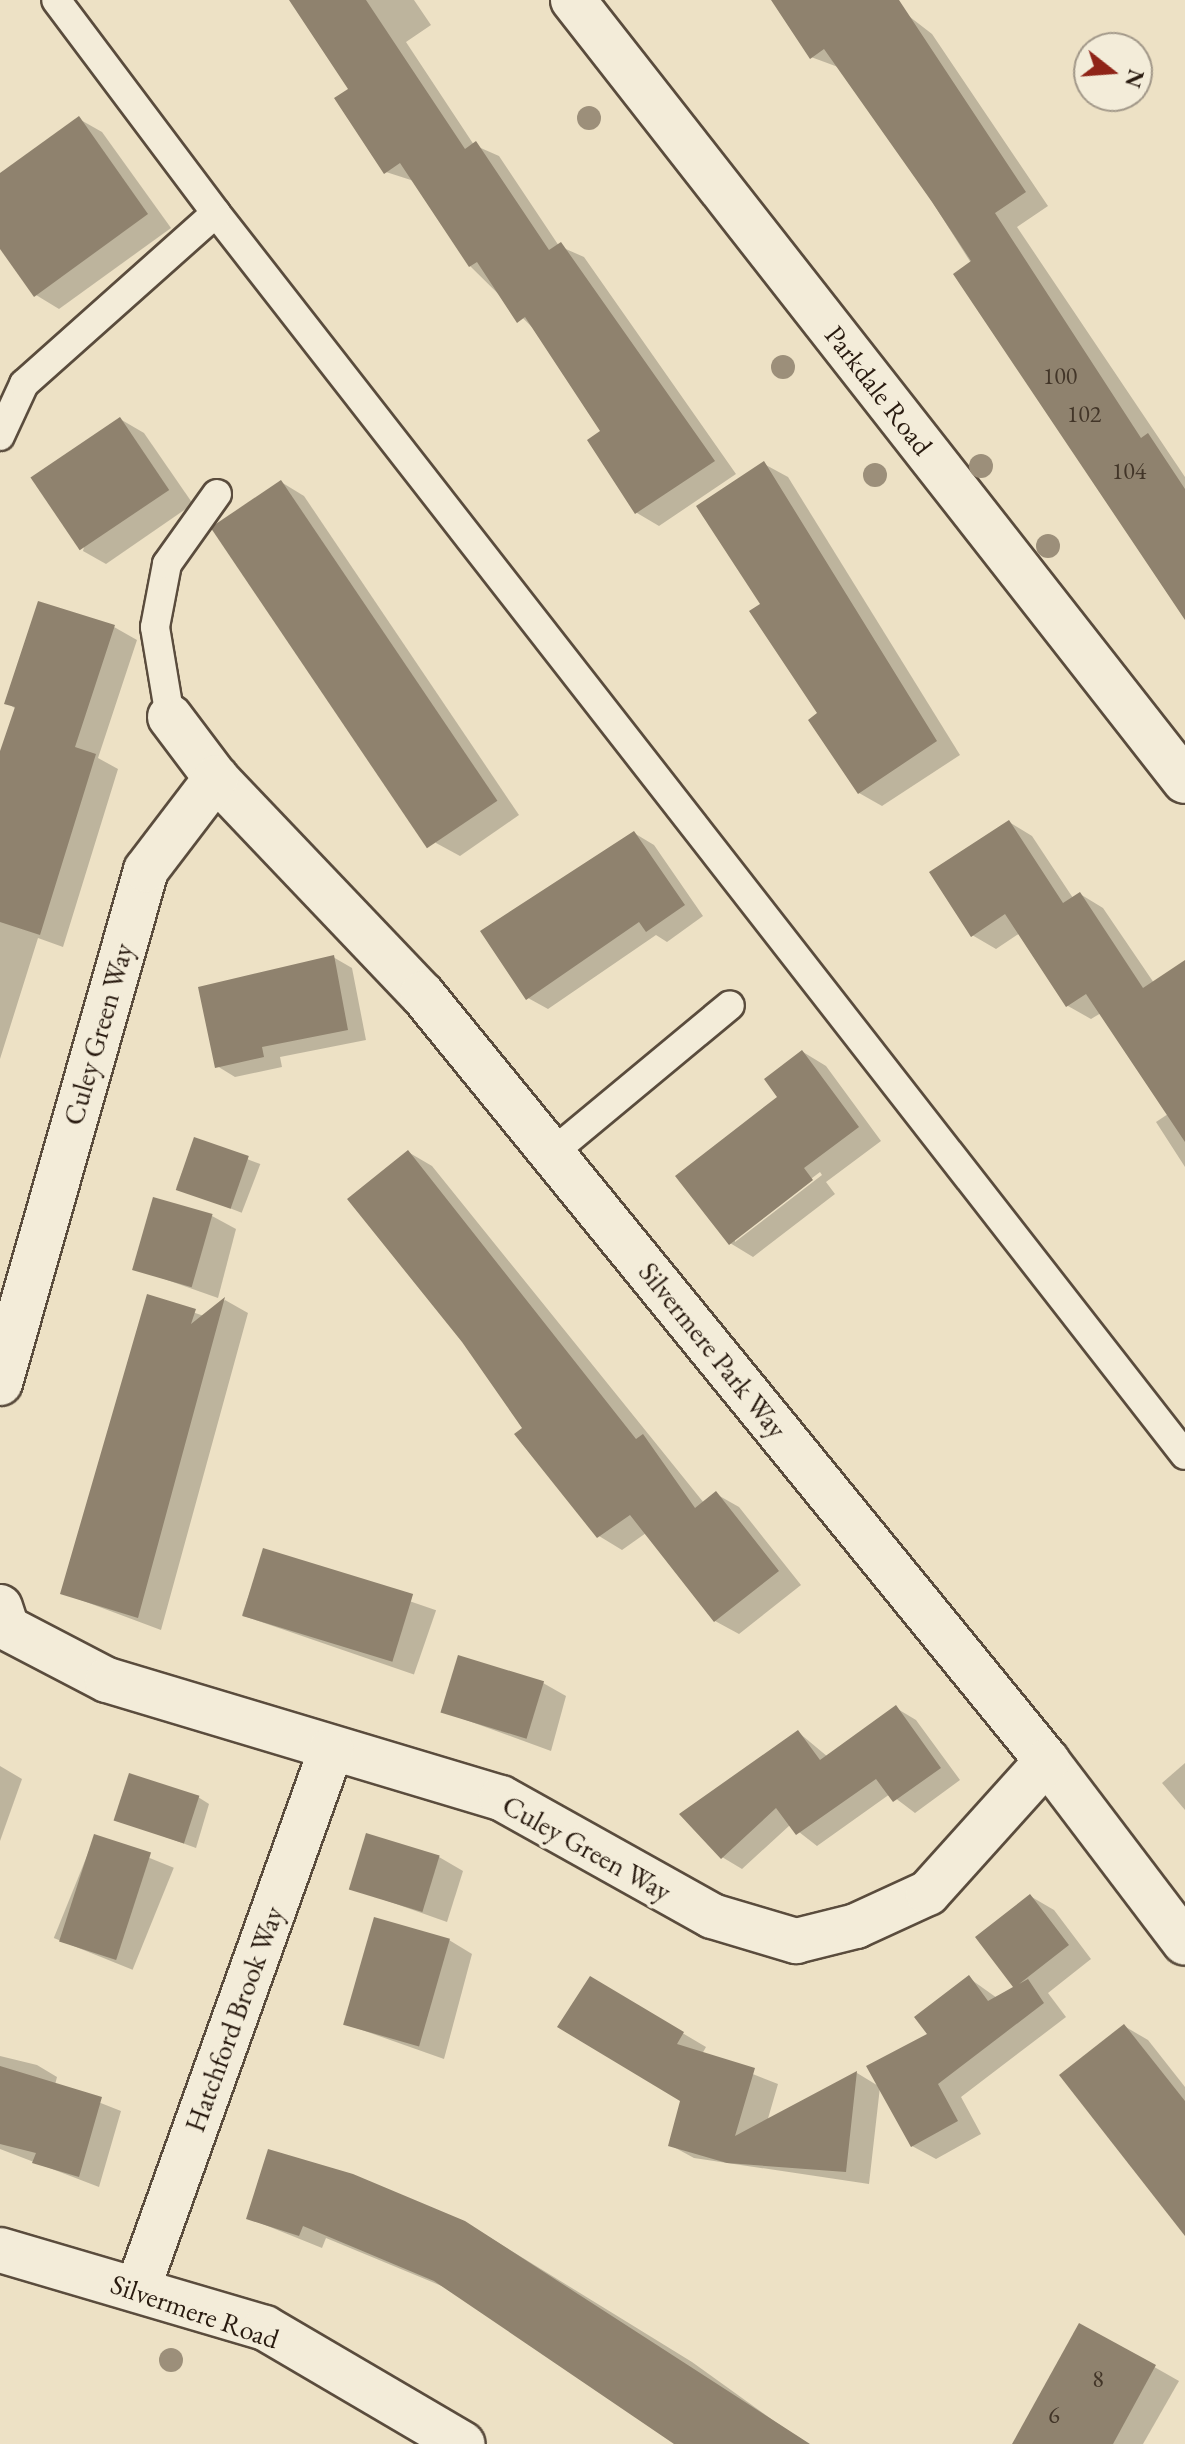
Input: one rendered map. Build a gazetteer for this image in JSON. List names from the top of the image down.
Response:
{
  "streets": {
    "street": [
      "Parkdale Road",
      "Culey Green Way",
      "Silvermere Park Way",
      "Hatchford Brook Way",
      "Silvermere Road"
    ]
  },
  "crossings": [
    ["Culey Green Way", "Silvermere Park Way"],
    ["Culey Green Way", "Hatchford Brook Way"],
    ["Hatchford Brook Way", "Silvermere Road"]
  ],
  "house_numbers": [
    "100",
    "102",
    "104",
    "8",
    "6"
  ],
  "north": "right"
}
